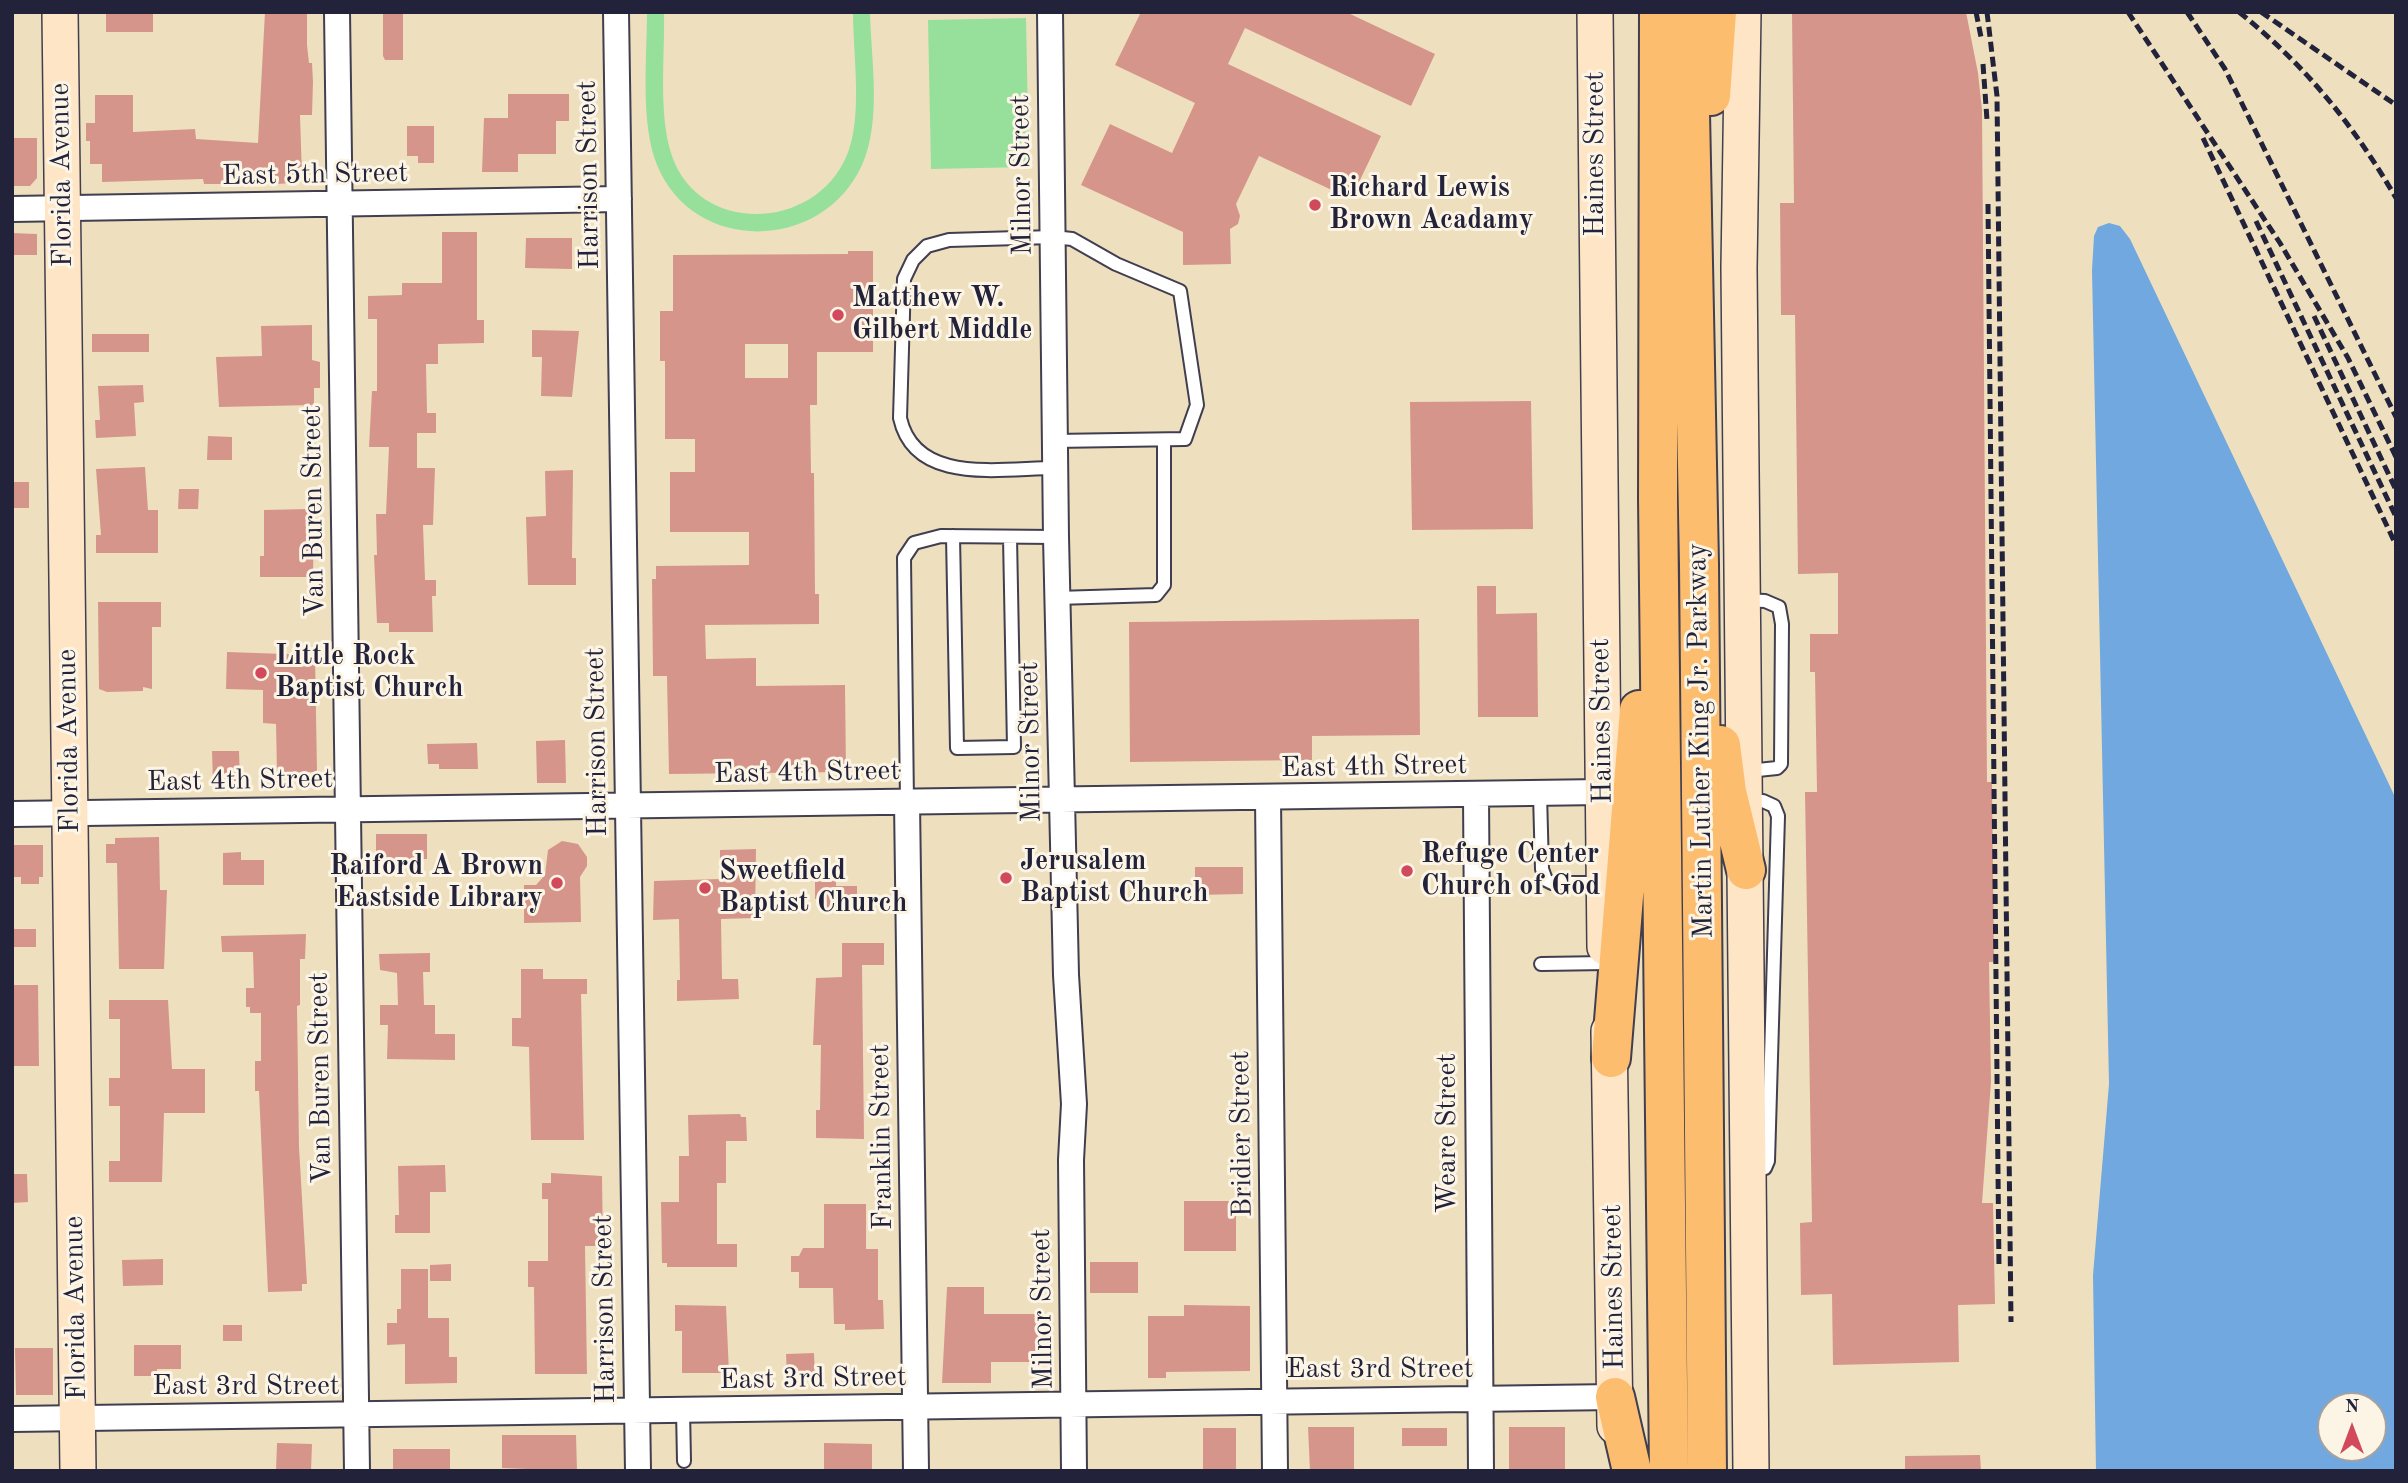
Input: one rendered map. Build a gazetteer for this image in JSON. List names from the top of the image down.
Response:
{
  "streets": {
    "highway": ["Martin Luther King Jr. Parkway"],
    "street": [
      "Haines Street",
      "Florida Avenue",
      "East 5th Street",
      "Harrison Street",
      "Milnor Street",
      "Van Buren Street",
      "East 4th Street",
      "Weare Street",
      "Bridier Street",
      "Franklin Street",
      "East 3rd Street"
    ]
  },
  "crossings": [
    ["Haines Street", "East 4th Street"],
    ["Haines Street", "East 3rd Street"],
    ["Florida Avenue", "East 5th Street"],
    ["Florida Avenue", "East 4th Street"],
    ["Florida Avenue", "East 3rd Street"],
    ["East 5th Street", "Harrison Street"],
    ["East 5th Street", "Van Buren Street"],
    ["Harrison Street", "East 4th Street"],
    ["Harrison Street", "East 3rd Street"],
    ["Milnor Street", "East 4th Street"],
    ["Milnor Street", "East 3rd Street"],
    ["Van Buren Street", "East 4th Street"],
    ["Van Buren Street", "East 3rd Street"],
    ["East 4th Street", "Weare Street"],
    ["East 4th Street", "Bridier Street"],
    ["East 4th Street", "Franklin Street"],
    ["Weare Street", "East 3rd Street"],
    ["Bridier Street", "East 3rd Street"],
    ["Franklin Street", "East 3rd Street"]
  ],
  "places": [
    "Richard Lewis Brown Acadamy",
    "Matthew W. Gilbert Middle",
    "Little Rock Baptist Church",
    "Refuge Center Church of God",
    "Jerusalem Baptist Church",
    "Raiford A Brown Eastside Library",
    "Sweetfield Baptist Church"
  ],
  "north": "top"
}
